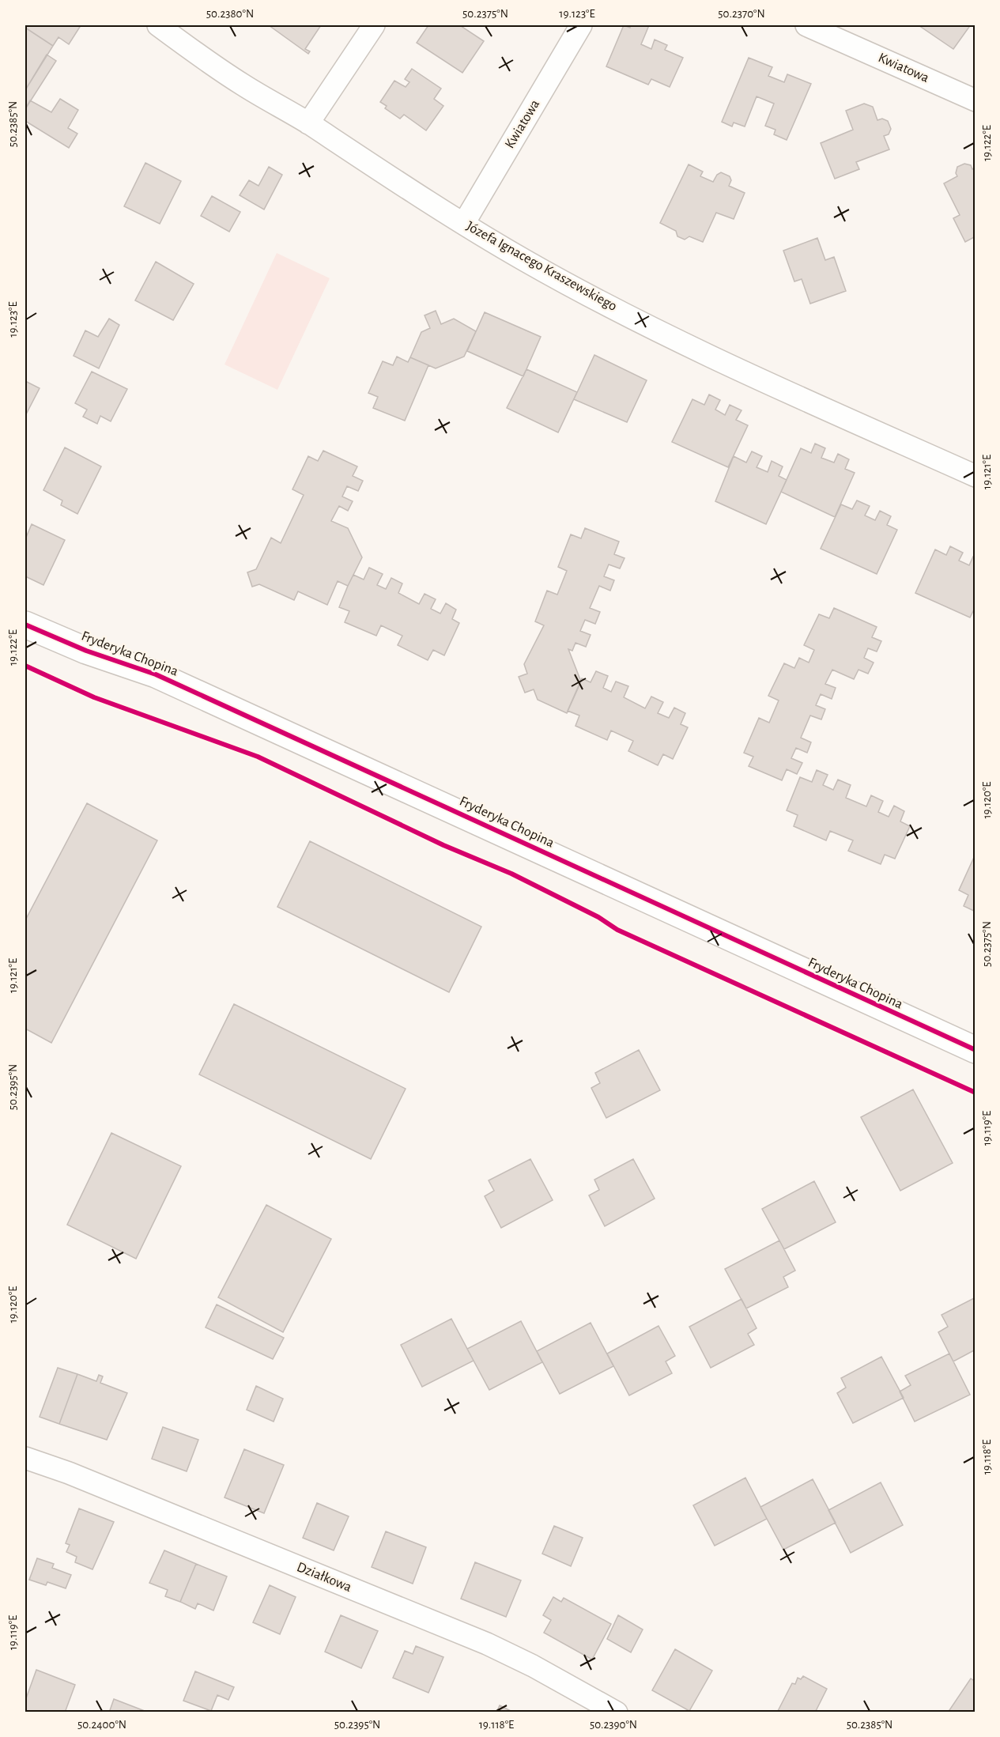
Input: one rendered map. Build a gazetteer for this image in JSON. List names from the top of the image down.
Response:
{
  "streets": {
    "street": [
      "Kwiatowa",
      "Józefa Ignacego Kraszewskiego",
      "Fryderyka Chopina",
      "Działkowa"
    ]
  },
  "crossings": [
    ["Kwiatowa", "Józefa Ignacego Kraszewskiego"]
  ],
  "coordinates": [
    "50.2380°N",
    "50.2375°N",
    "19.123°E",
    "50.2370°N",
    "50.2385°N",
    "19.122°E",
    "19.121°E",
    "19.120°E",
    "50.2395°N",
    "19.119°E",
    "19.118°E",
    "50.2400°N",
    "50.2390°N"
  ]
}
